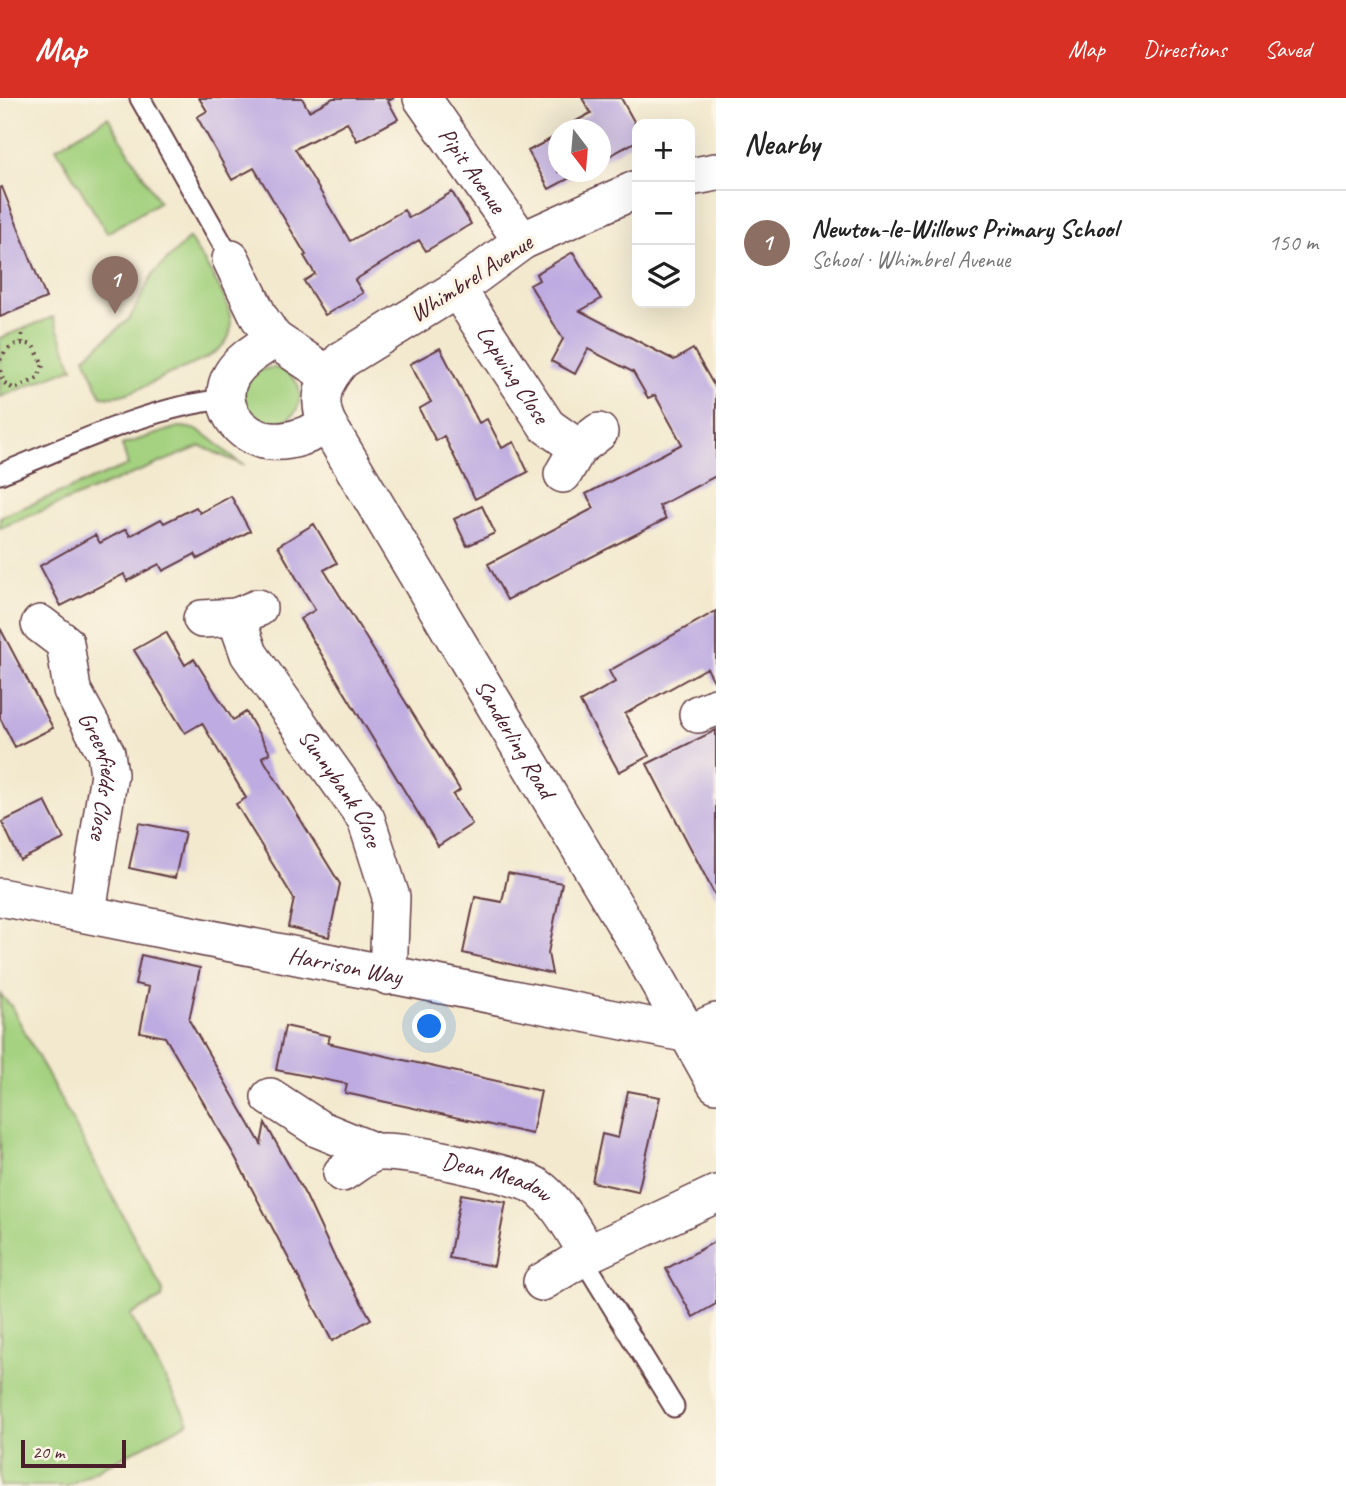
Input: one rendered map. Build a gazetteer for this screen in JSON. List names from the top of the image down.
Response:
{
  "streets": {
    "street": [
      "Pipit Avenue",
      "Whimbrel Avenue",
      "Lapwing Close",
      "Sanderling Road",
      "Greenfields Close",
      "Sunnybank Close",
      "Harrison Way",
      "Dean Meadow"
    ]
  },
  "crossings": [
    ["Pipit Avenue", "Whimbrel Avenue"],
    ["Whimbrel Avenue", "Lapwing Close"],
    ["Whimbrel Avenue", "Sanderling Road"],
    ["Sanderling Road", "Harrison Way"],
    ["Greenfields Close", "Harrison Way"],
    ["Sunnybank Close", "Harrison Way"]
  ],
  "scale_bar": "20 m",
  "north": "bottom",
  "page": {
    "header": "Map",
    "nav": ["Map", "Directions", "Saved"],
    "heading": "Nearby",
    "map_buttons": ["+", "−"],
    "list": [
      {
        "mark": "1",
        "name": "Newton-le-Willows Primary School",
        "note": "School · Whimbrel Avenue",
        "value": "150 m"
      }
    ],
    "pins": "1",
    "scale": "20 m"
  }
}
